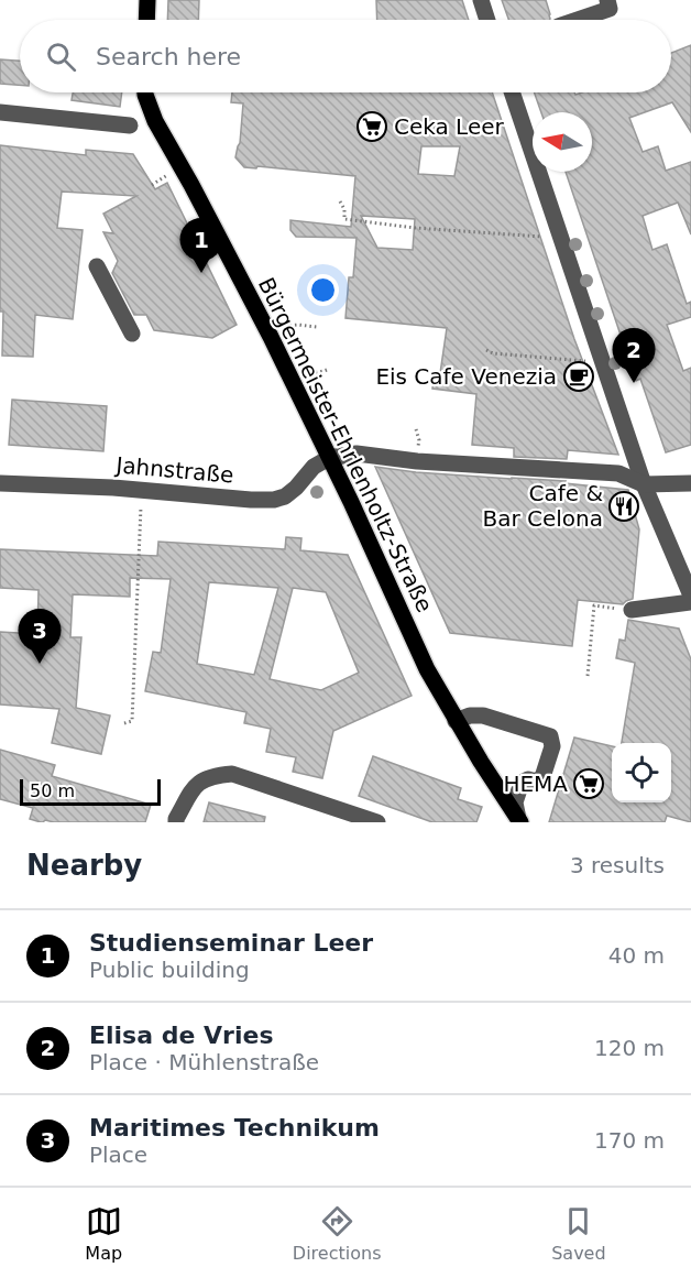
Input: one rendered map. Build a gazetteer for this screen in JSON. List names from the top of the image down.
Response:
{
  "streets": {
    "main road": ["Bürgermeister-Ehrlenholtz-Straße"],
    "street": ["Jahnstraße"]
  },
  "crossings": [
    ["Bürgermeister-Ehrlenholtz-Straße", "Jahnstraße"]
  ],
  "places": {
    "supermarket": ["Ceka Leer", "HEMA"],
    "cafe": ["Eis Cafe Venezia"],
    "restaurant": ["Cafe & Bar Celona"]
  },
  "scale_bar": "50 m",
  "north": "left",
  "page": {
    "search": "Search here",
    "pins": ["1", "2", "3"],
    "scale": "50 m",
    "heading": ["Nearby", "3 results"],
    "list": [
      {
        "mark": "1",
        "name": "Studienseminar Leer",
        "note": "Public building",
        "value": "40 m"
      },
      {
        "mark": "2",
        "name": "Elisa de Vries",
        "note": "Place · Mühlenstraße",
        "value": "120 m"
      },
      {
        "mark": "3",
        "name": "Maritimes Technikum",
        "note": "Place",
        "value": "170 m"
      }
    ],
    "nav": ["Map", "Directions", "Saved"]
  }
}
